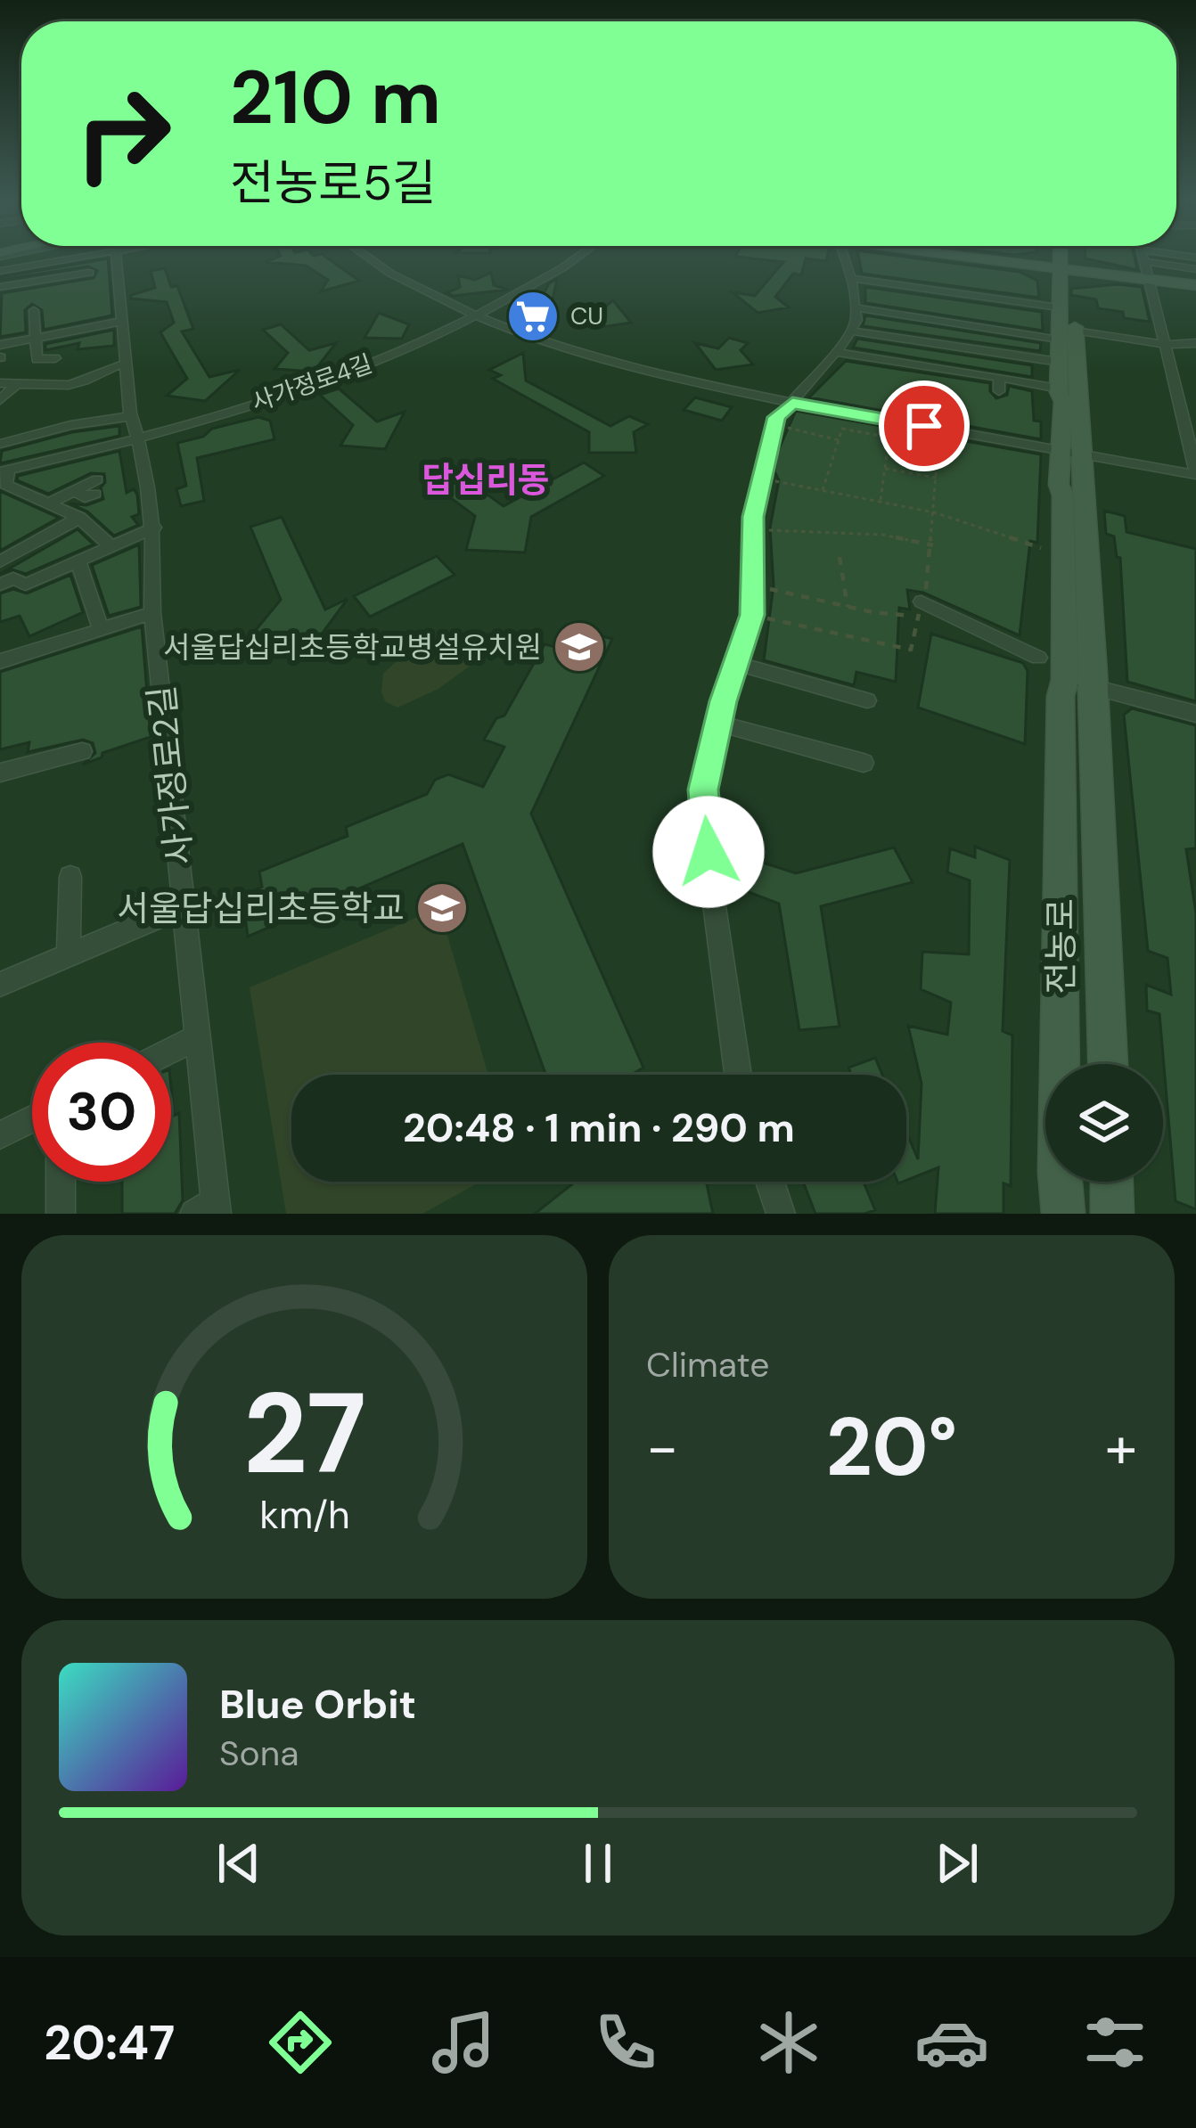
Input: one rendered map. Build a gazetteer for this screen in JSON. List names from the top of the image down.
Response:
{
  "streets": {
    "main road": ["전농로"],
    "street": ["사가정로4길", "사가정로2길"]
  },
  "crossings": [
    ["사가정로4길", "사가정로2길"]
  ],
  "districts": ["답십리동"],
  "places": {
    "supermarket": ["CU"],
    "school or university": ["서울답십리초등학교병설유치원", "서울답십리초등학교"]
  },
  "page": {
    "turn": ["210 m", "전농로5길"],
    "limit": "30",
    "trip": "20:48 · 1 min · 290 m",
    "tile": "Climate",
    "heat": ["−", "20°", "+"],
    "song": ["Blue Orbit", "Sona"],
    "tabs": "20:47",
    "gauge": ["27", "km/h"]
  }
}
